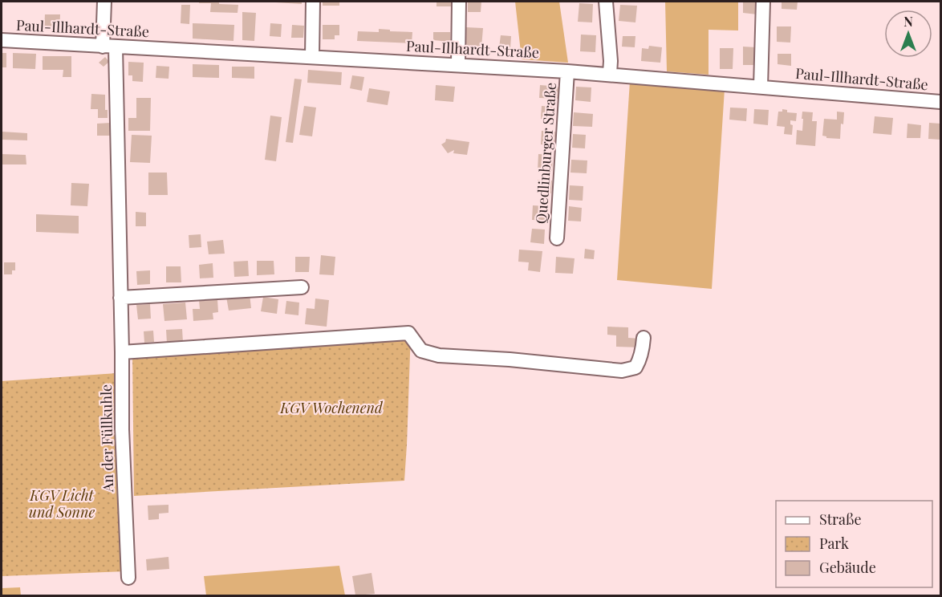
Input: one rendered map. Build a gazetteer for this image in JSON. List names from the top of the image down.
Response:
{
  "streets": {
    "street": ["Paul-Illhardt-Straße", "Quedlinburger Straße", "An der Füllkuhle"]
  },
  "crossings": [
    ["Paul-Illhardt-Straße", "Quedlinburger Straße"],
    ["Paul-Illhardt-Straße", "An der Füllkuhle"]
  ],
  "parks": ["KGV Wochenend", "KGV Licht und Sonne"],
  "legend": ["Straße", "Park", "Gebäude"],
  "north": "top"
}
